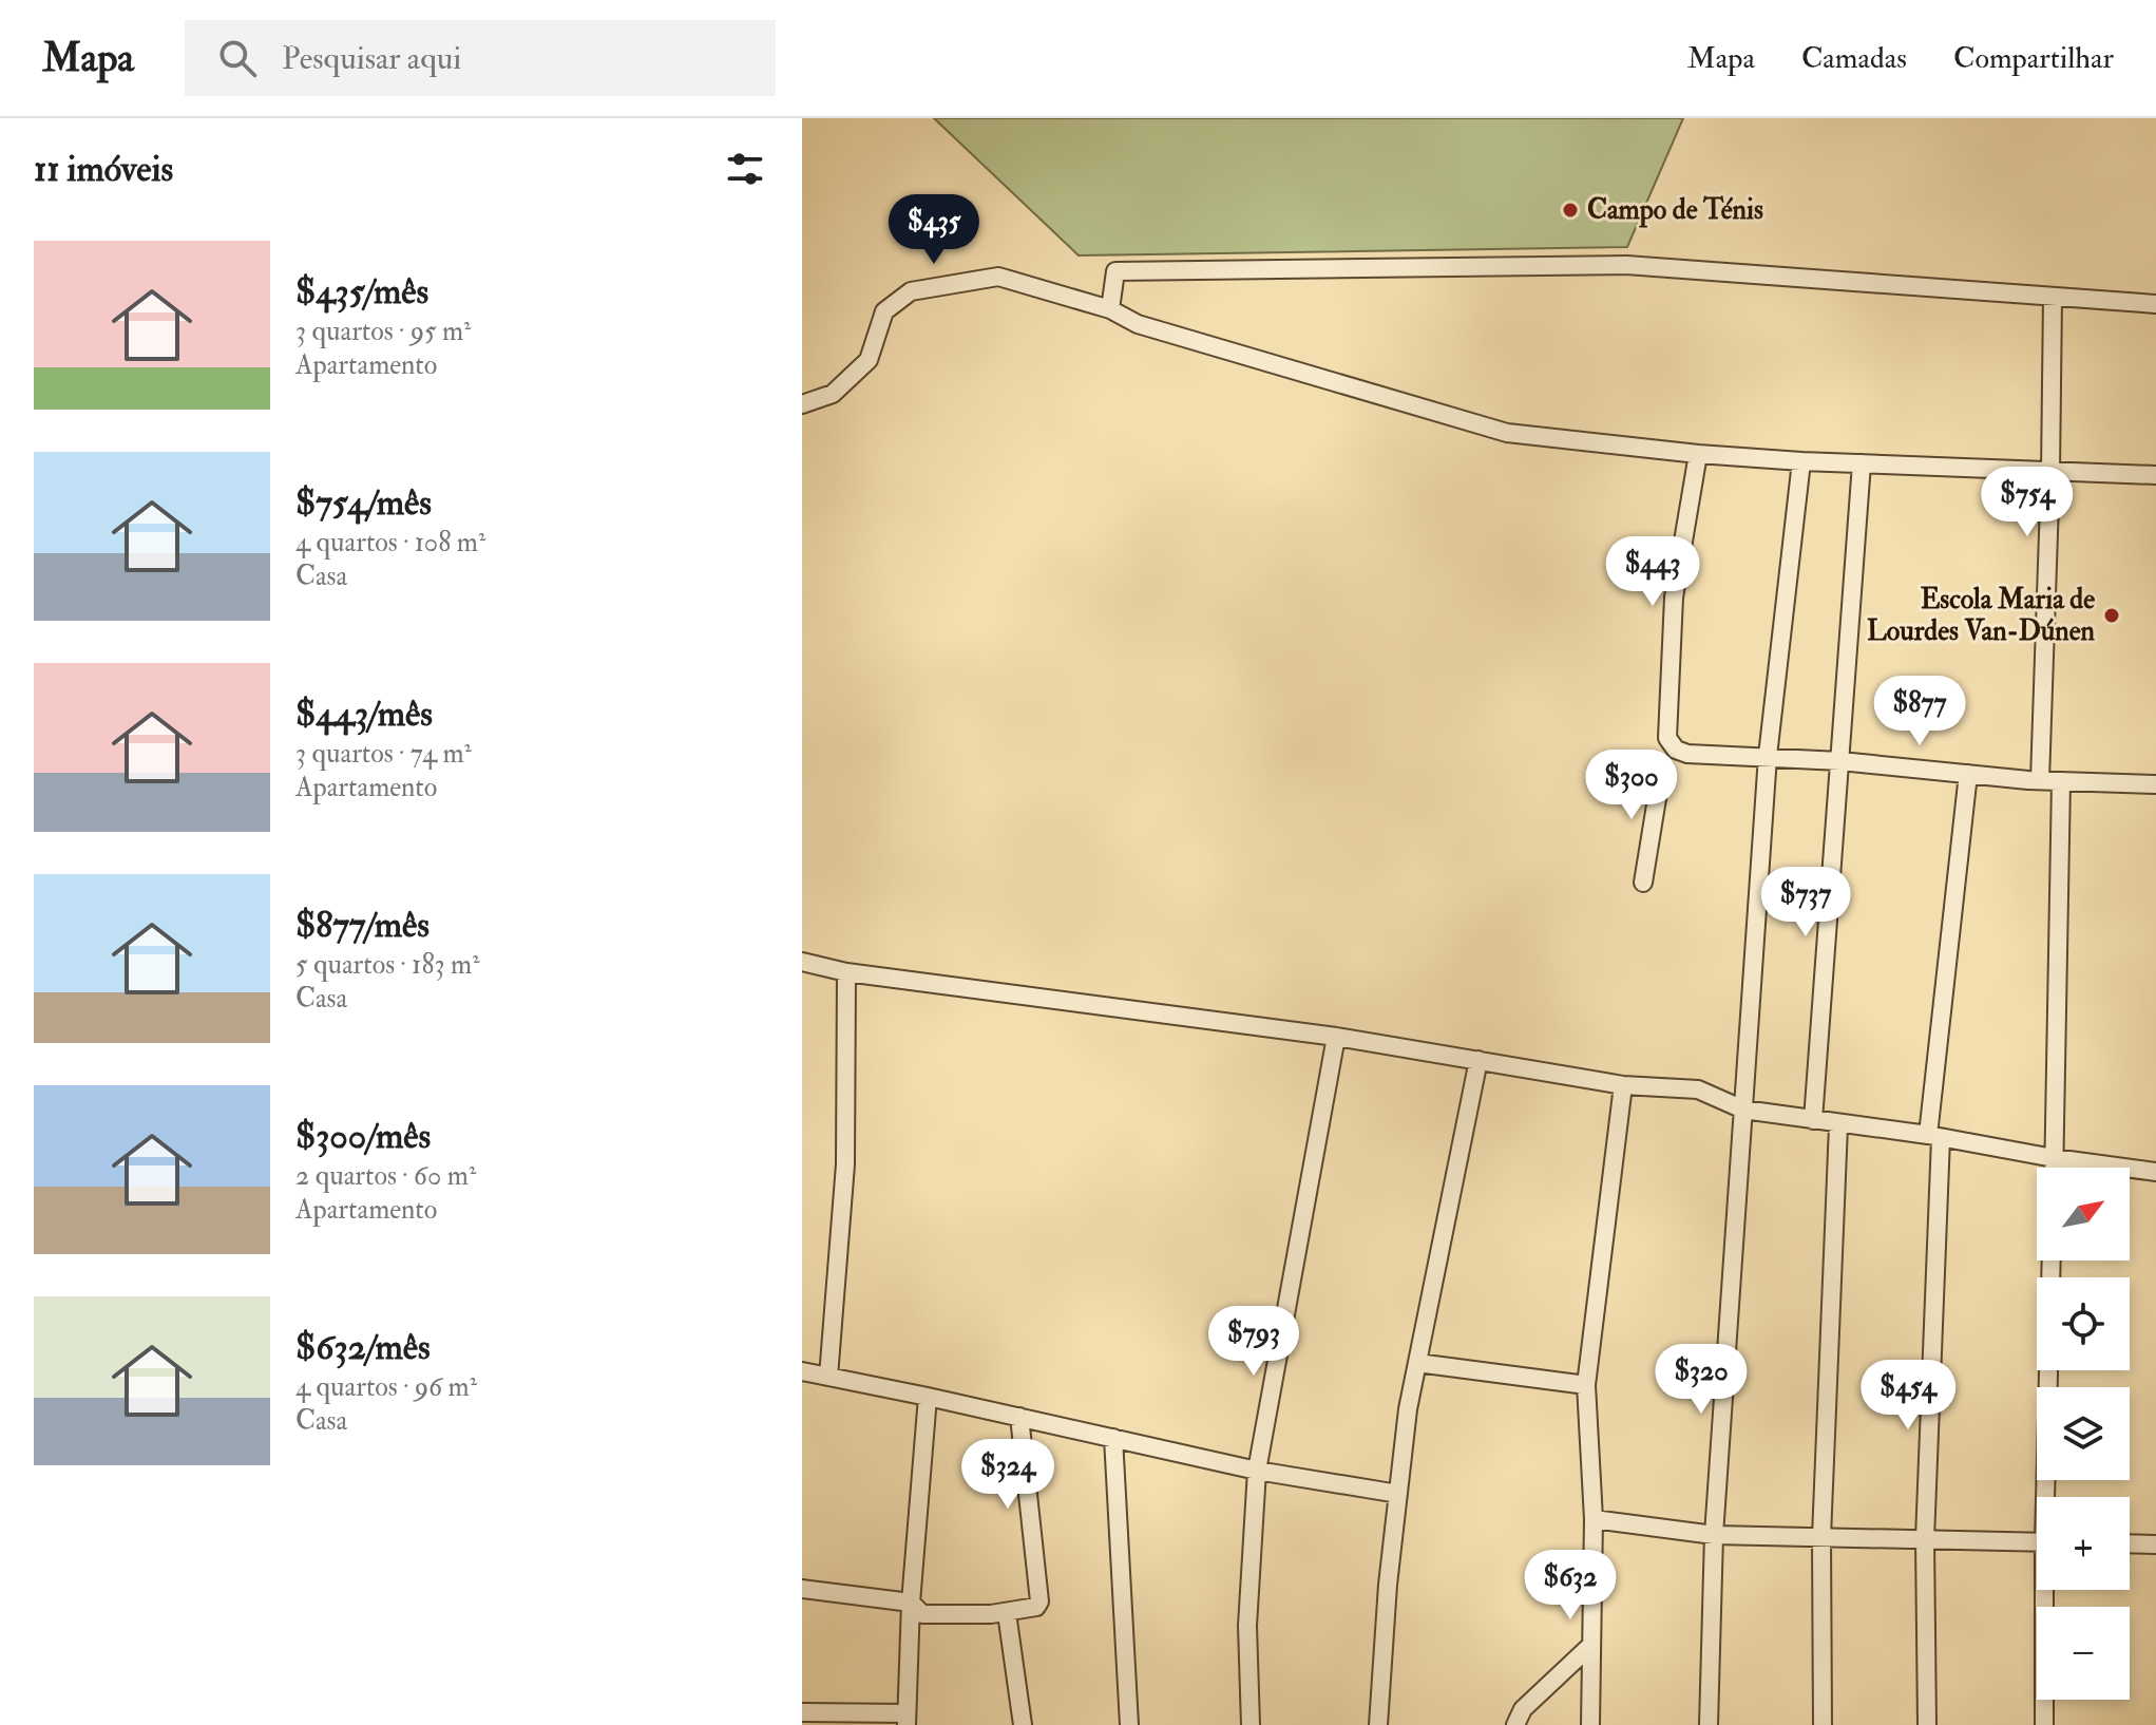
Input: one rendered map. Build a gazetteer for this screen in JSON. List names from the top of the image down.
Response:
{
  "places": ["Campo de Ténis", "Escola Maria de Lourdes Van-Dúnen"],
  "north": "top right",
  "page": {
    "header": "Mapa",
    "search": "Pesquisar aqui",
    "nav": ["Mapa", "Camadas", "Compartilhar"],
    "heading": "11 imóveis",
    "price": [
      "$435",
      "$754",
      "$443",
      "$877",
      "$300",
      "$737",
      "$793",
      "$320",
      "$454",
      "$324",
      "$632"
    ],
    "list": [
      {
        "name": "$435/mês",
        "note": "3 quartos · 95 m² · Apartamento"
      },
      {
        "name": "$754/mês",
        "note": "4 quartos · 108 m² · Casa"
      },
      {
        "name": "$443/mês",
        "note": "3 quartos · 74 m² · Apartamento"
      },
      {
        "name": "$877/mês",
        "note": "5 quartos · 183 m² · Casa"
      },
      {
        "name": "$300/mês",
        "note": "2 quartos · 60 m² · Apartamento"
      },
      {
        "name": "$632/mês",
        "note": "4 quartos · 96 m² · Casa"
      }
    ],
    "map_buttons": ["+", "−"]
  }
}
